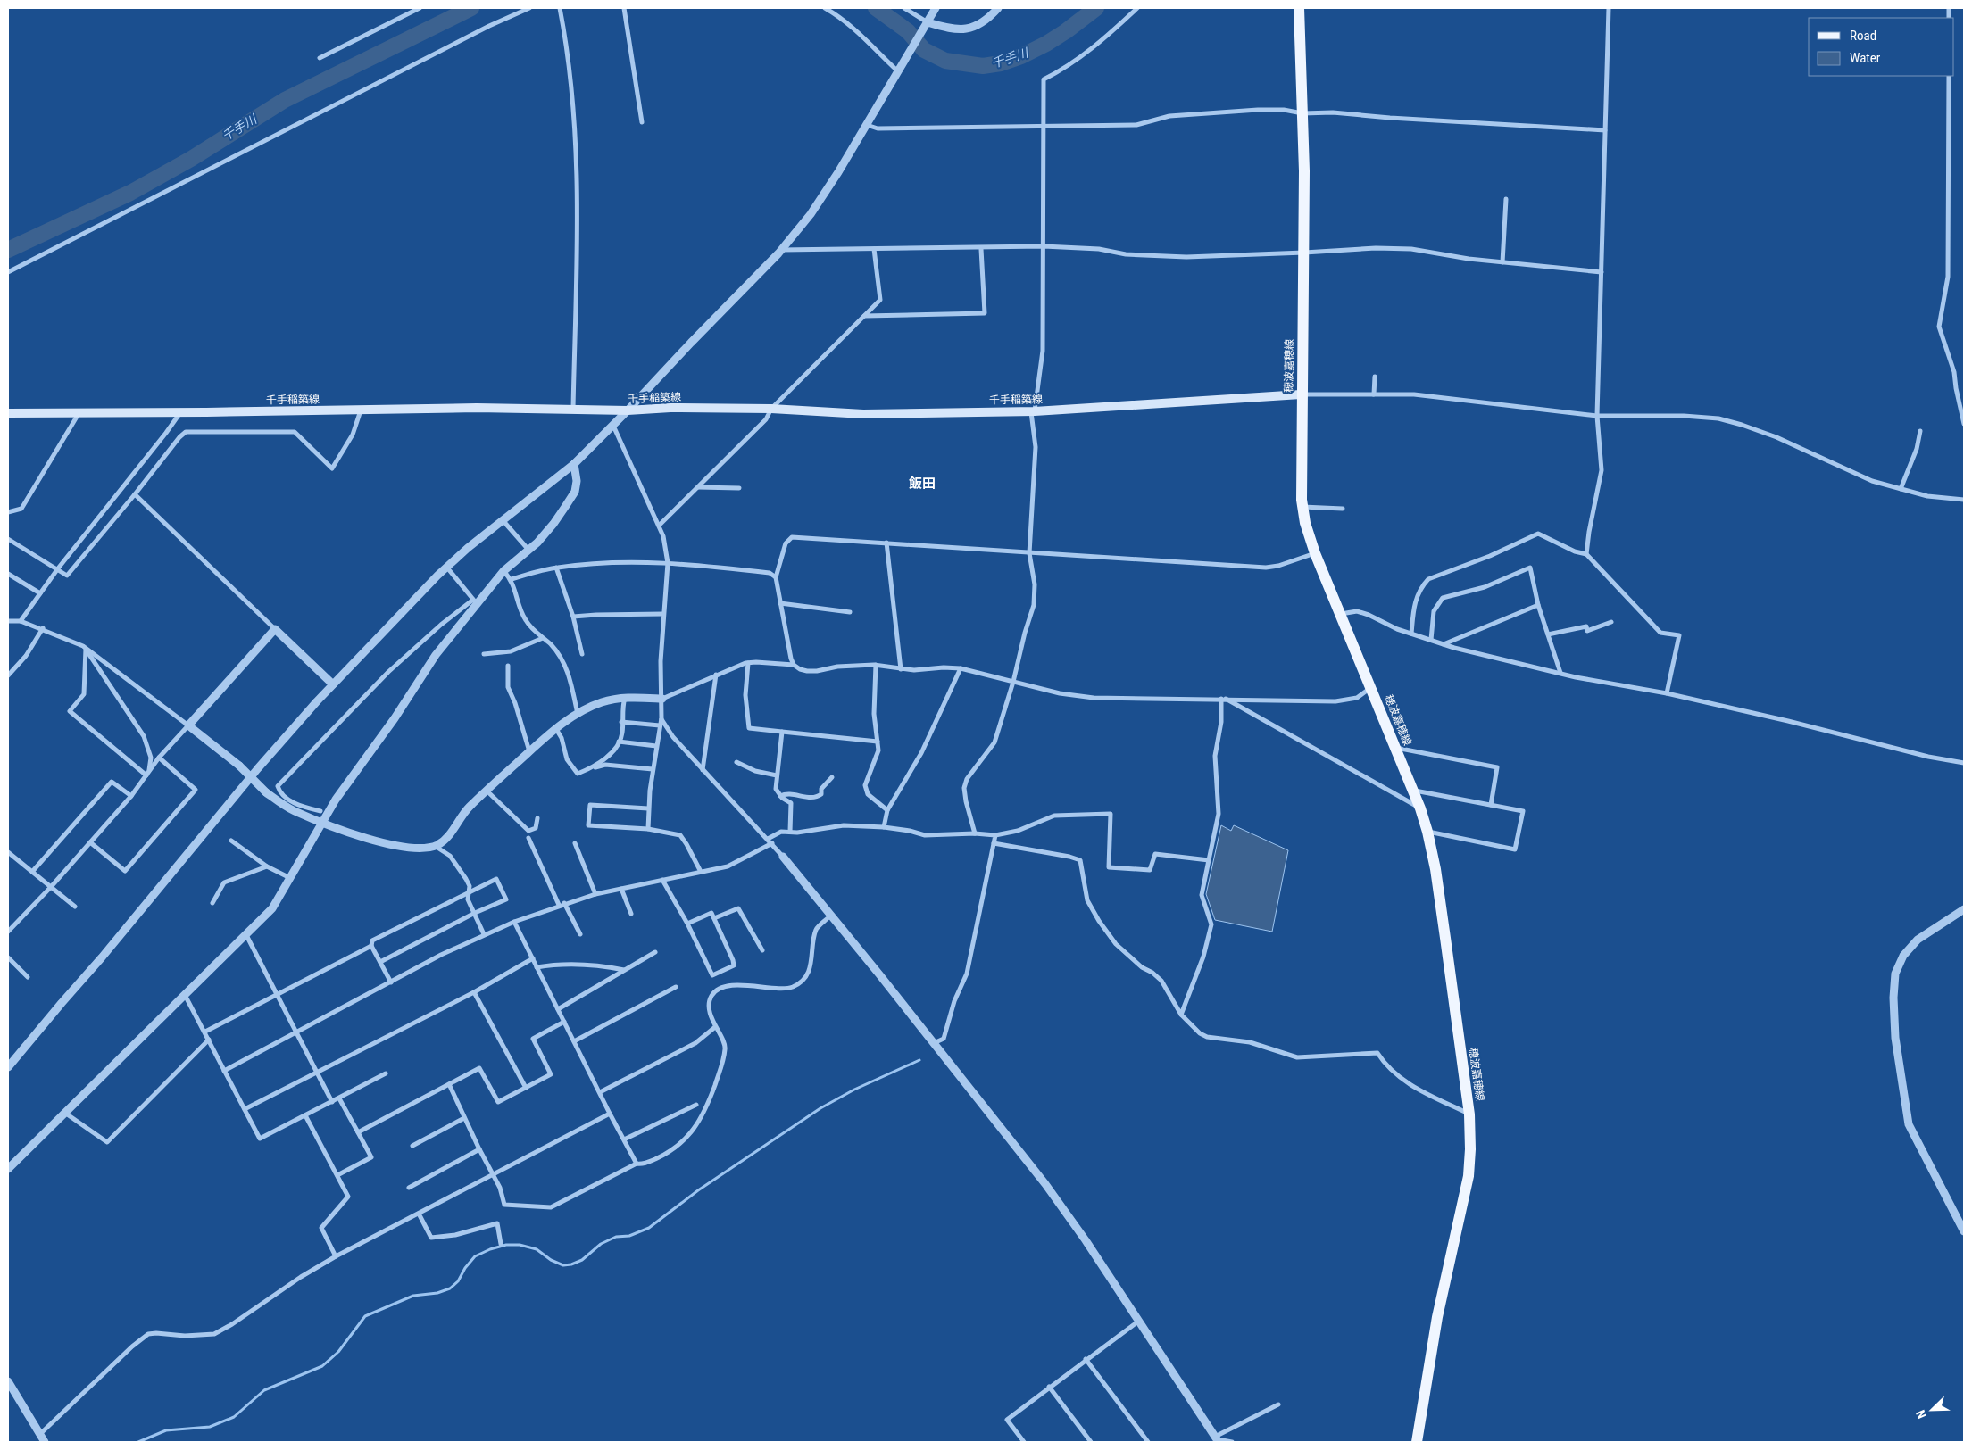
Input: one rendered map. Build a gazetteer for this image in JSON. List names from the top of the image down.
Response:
{
  "streets": {
    "main road": ["穂波嘉穂線", "千手稲築線"]
  },
  "crossings": [
    ["穂波嘉穂線", "千手稲築線"]
  ],
  "districts": ["飯田"],
  "water": ["千手川"],
  "legend": ["Road", "Water"],
  "north": "bottom left"
}
